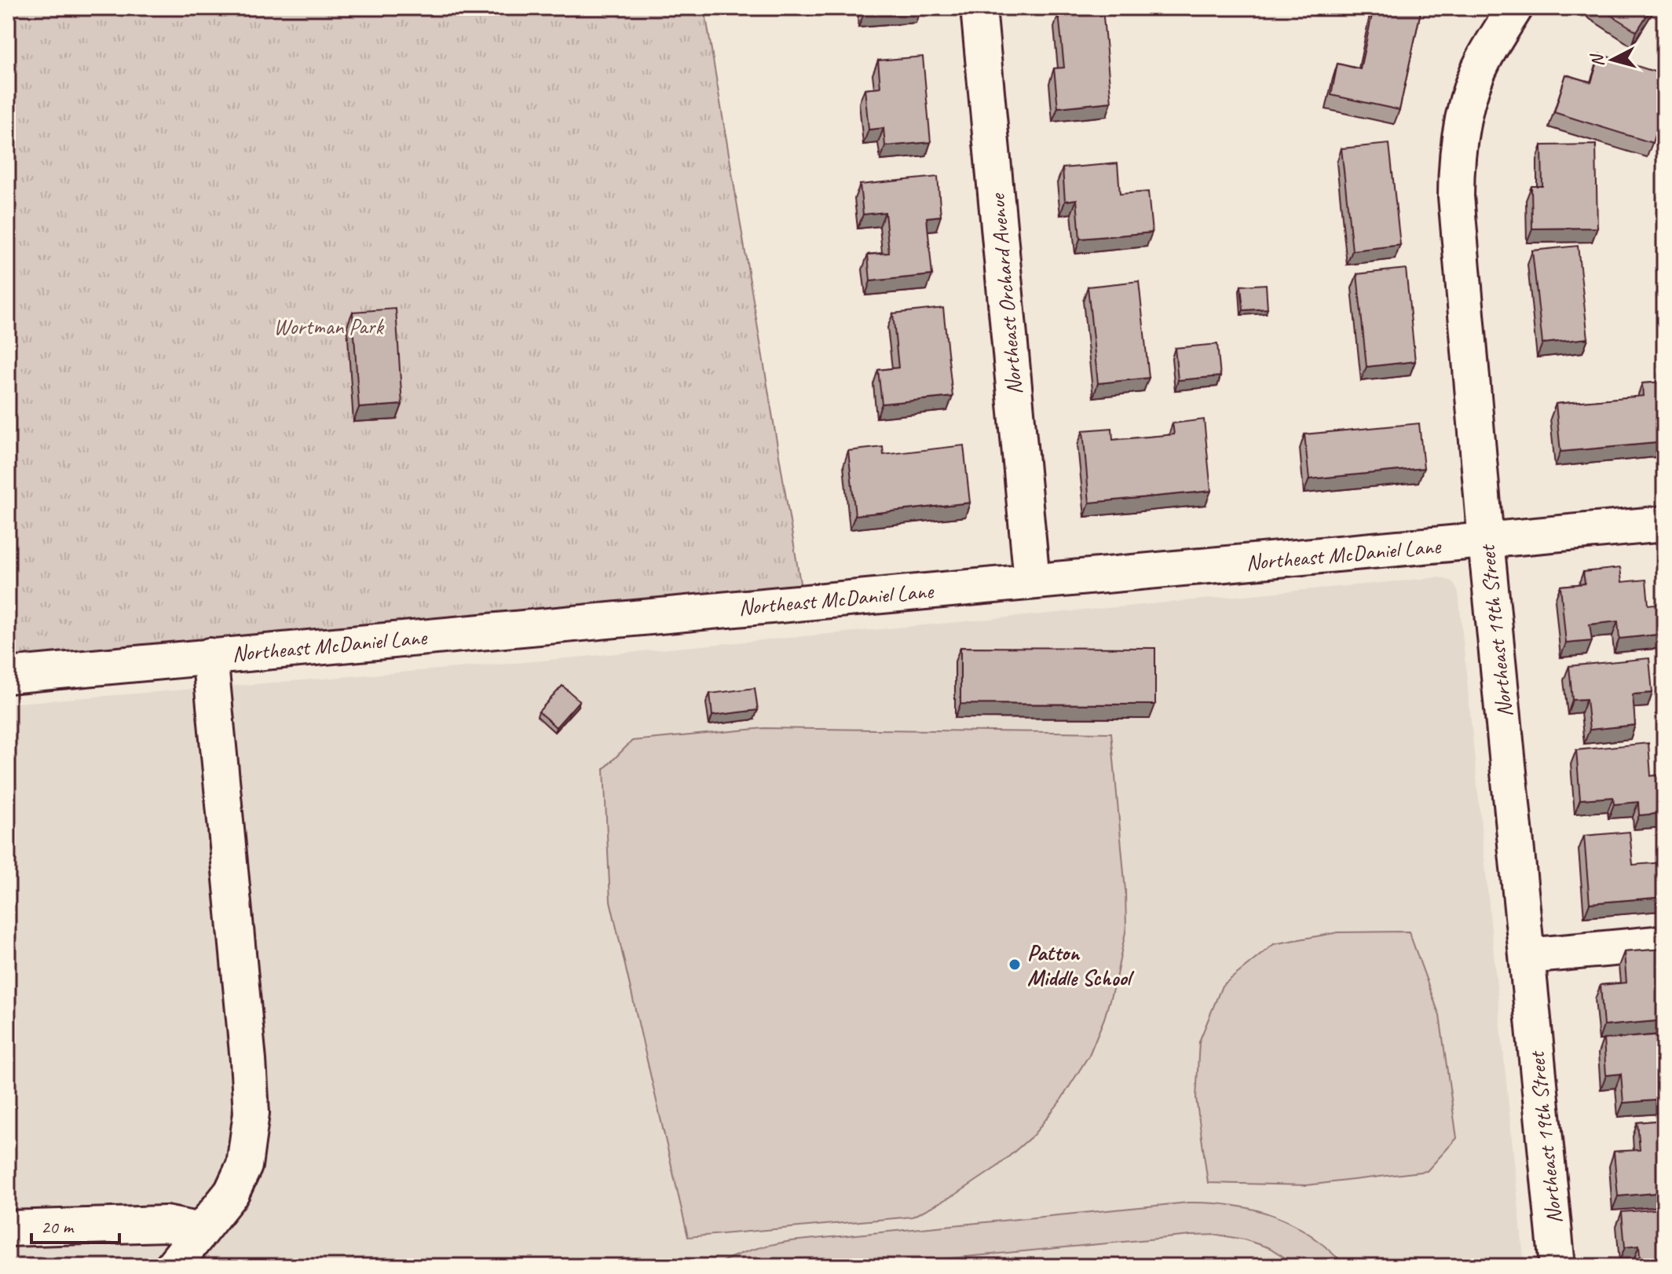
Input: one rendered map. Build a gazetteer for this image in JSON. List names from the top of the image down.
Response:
{
  "streets": {
    "street": ["Northeast Orchard Avenue", "Northeast McDaniel Lane", "Northeast 19th Street"]
  },
  "crossings": [
    ["Northeast Orchard Avenue", "Northeast McDaniel Lane"],
    ["Northeast McDaniel Lane", "Northeast 19th Street"]
  ],
  "parks": ["Wortman Park"],
  "places": ["Patton Middle School"],
  "scale_bar": "20 m",
  "north": "left"
}
